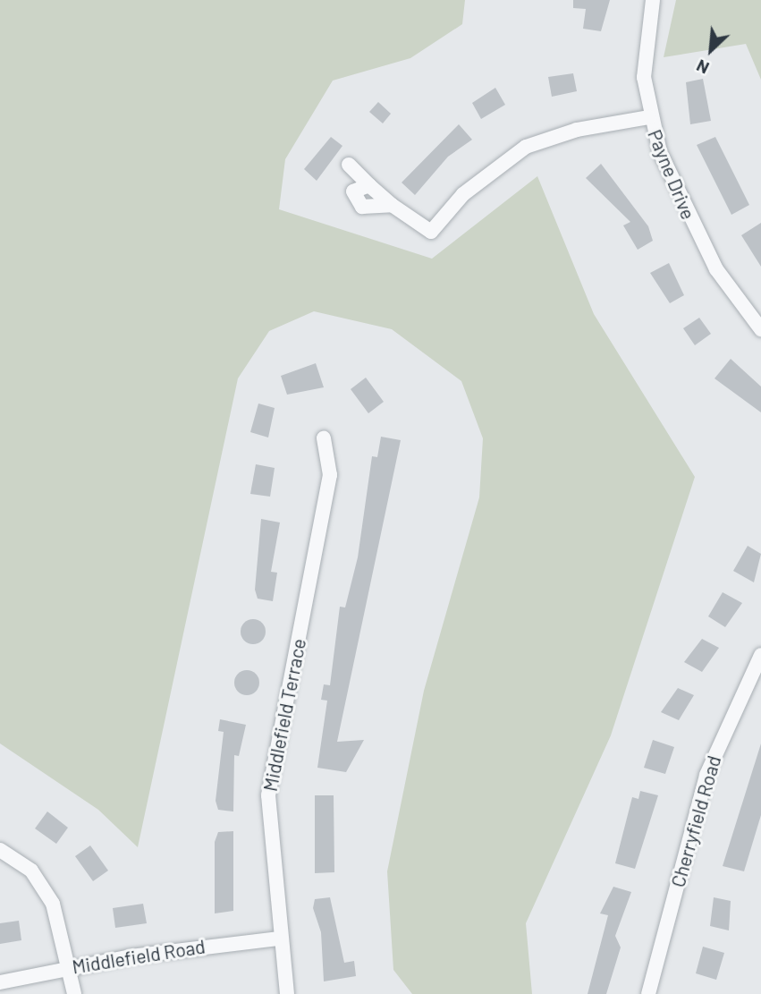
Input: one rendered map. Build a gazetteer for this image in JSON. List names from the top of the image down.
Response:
{
  "streets": {
    "street": [
      "Payne Drive",
      "Middlefield Terrace",
      "Cherryfield Road",
      "Middlefield Road"
    ]
  },
  "crossings": [
    ["Middlefield Terrace", "Middlefield Road"]
  ],
  "north": "bottom left"
}
